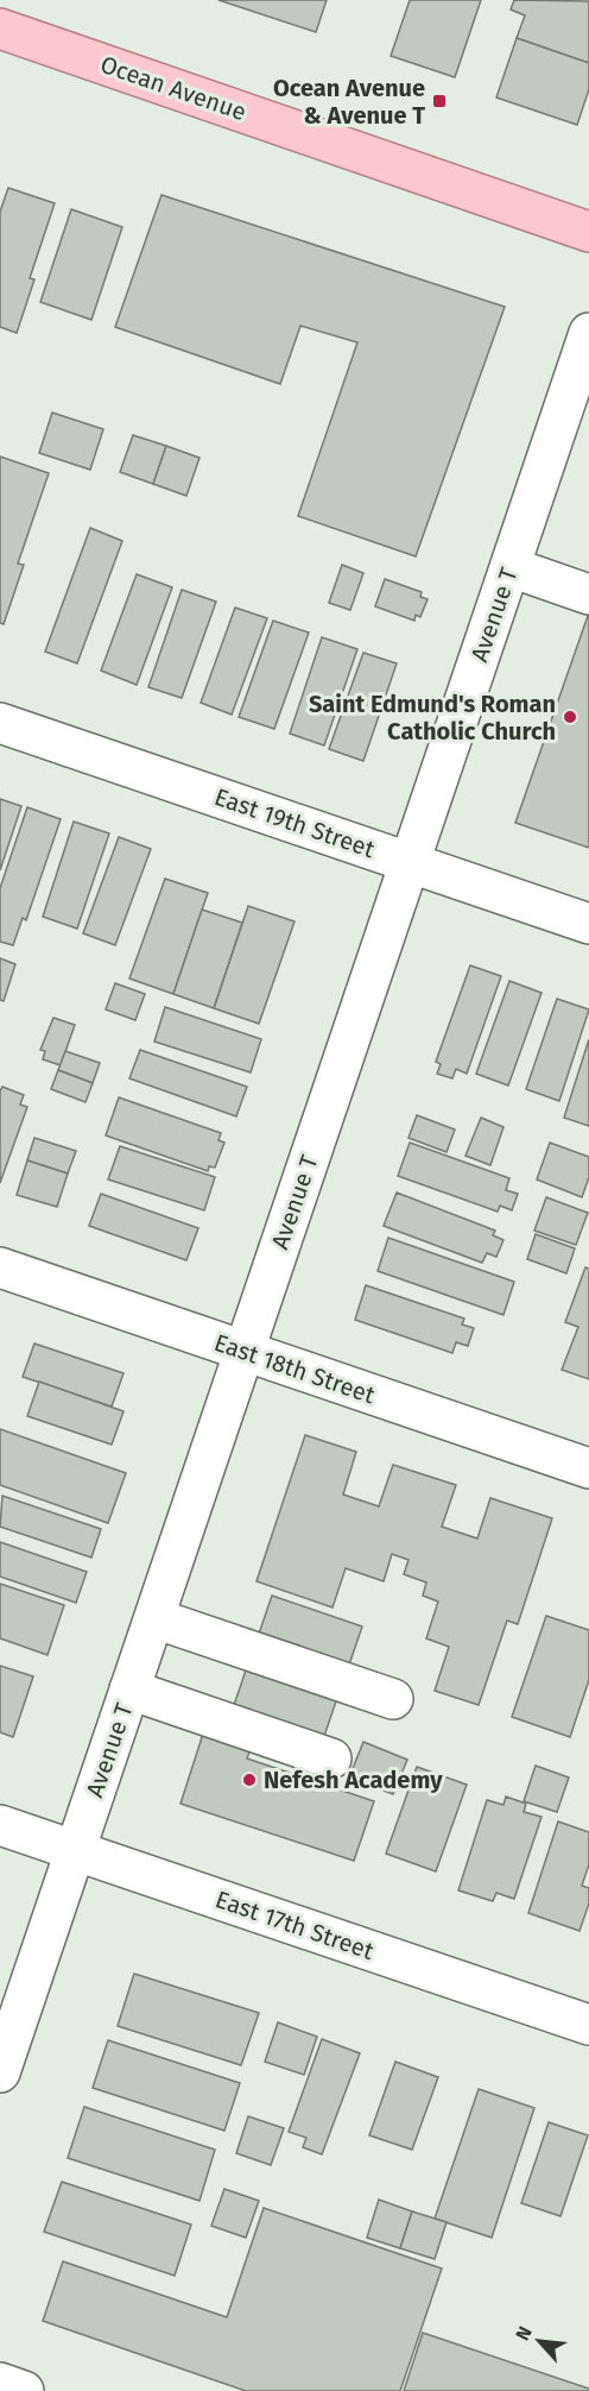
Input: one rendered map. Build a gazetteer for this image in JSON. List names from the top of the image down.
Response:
{
  "streets": {
    "main road": ["Ocean Avenue"],
    "street": [
      "Avenue T",
      "East 19th Street",
      "East 18th Street",
      "East 17th Street"
    ]
  },
  "crossings": [
    ["Avenue T", "East 19th Street"],
    ["Avenue T", "East 18th Street"],
    ["Avenue T", "East 17th Street"]
  ],
  "places": {
    "transit": ["Ocean Avenue & Avenue T"],
    "other": ["Saint Edmund's Roman Catholic Church", "Nefesh Academy"]
  },
  "north": "top left"
}
